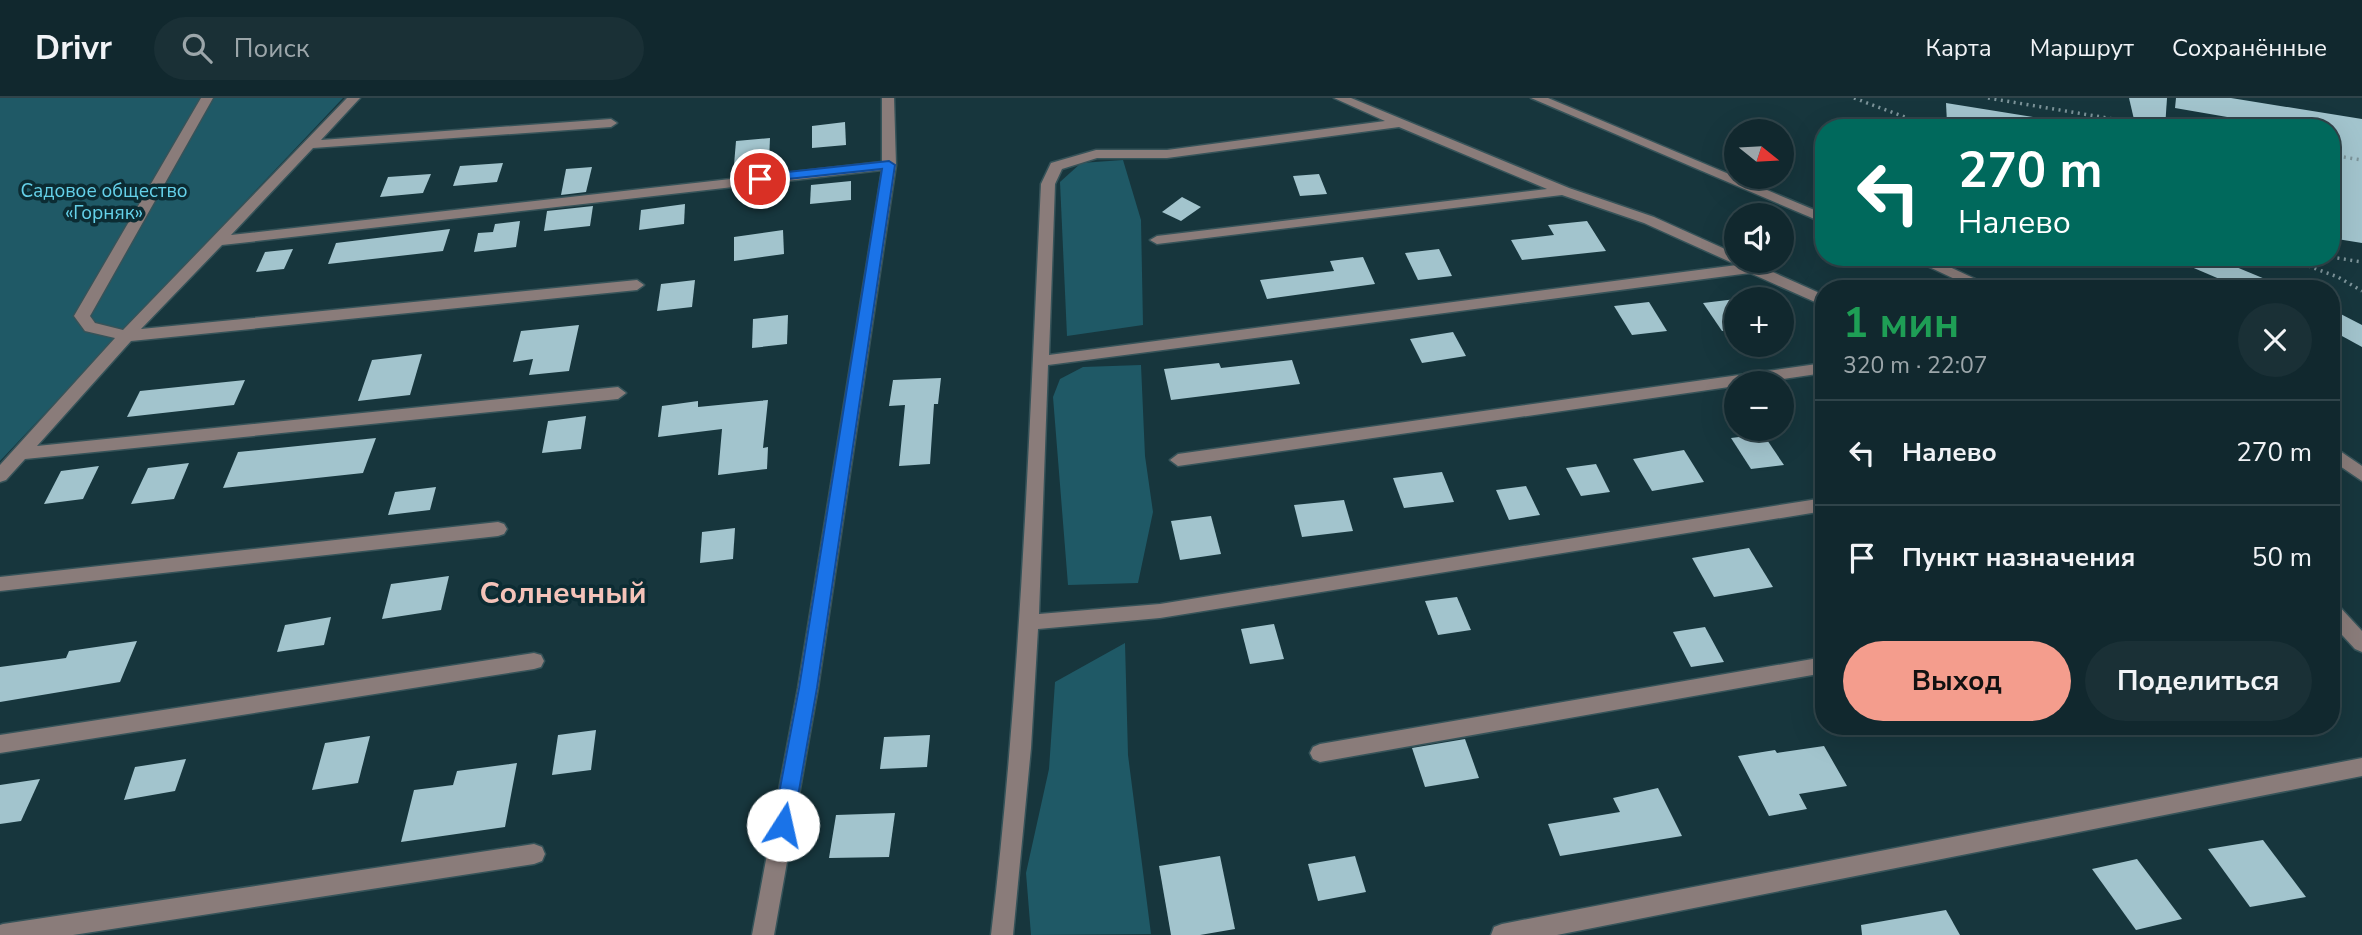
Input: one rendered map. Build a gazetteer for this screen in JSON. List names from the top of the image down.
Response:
{
  "districts": ["Солнечный"],
  "parks": ["Садовое общество «Горняк»"],
  "north": "right",
  "page": {
    "header": "Drivr",
    "search": "Поиск",
    "nav": ["Карта", "Маршрут", "Сохранённые"],
    "map_buttons": ["+", "−"],
    "turn": ["270 m", "Налево"],
    "heading": ["1 мин", "320 m · 22:07"],
    "list": [
      {
        "name": "Налево",
        "value": "270 m"
      },
      {
        "name": "Пункт назначения",
        "value": "50 m"
      }
    ],
    "buttons": ["Выход", "Поделиться"]
  }
}
